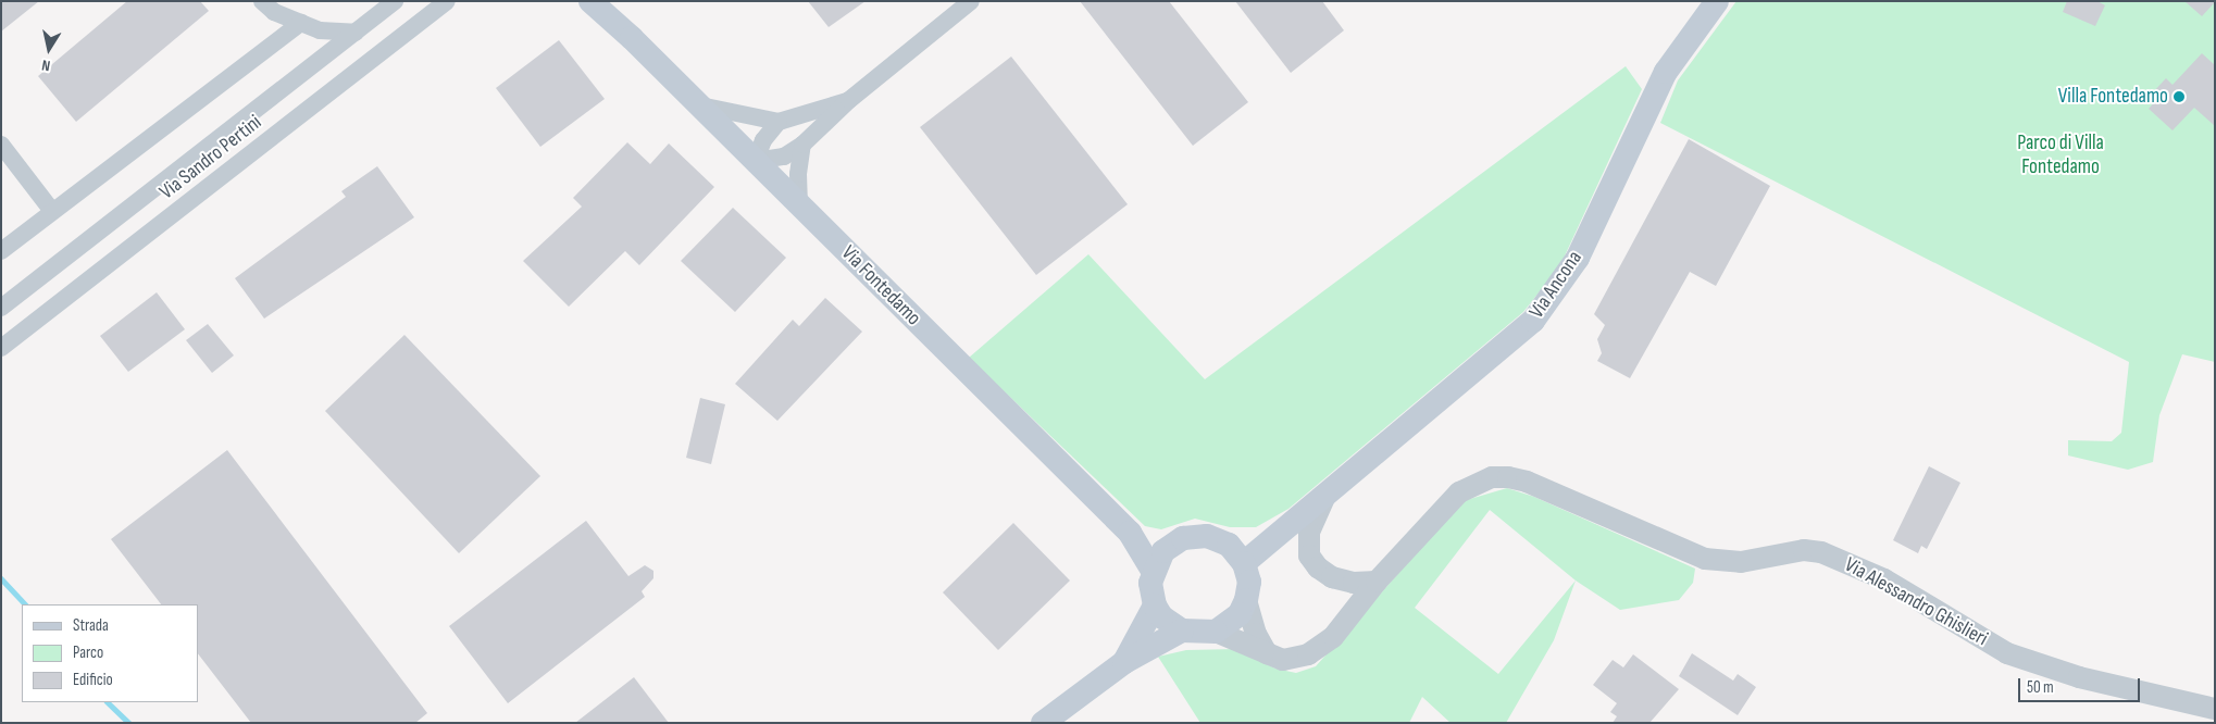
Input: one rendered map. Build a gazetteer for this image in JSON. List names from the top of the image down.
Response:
{
  "streets": {
    "main road": ["Via Ancona", "Via Fontedamo"],
    "street": ["Via Sandro Pertini", "Via Alessandro Ghislieri"]
  },
  "crossings": [
    ["Via Ancona", "Via Fontedamo"],
    ["Via Ancona", "Via Alessandro Ghislieri"],
    ["Via Fontedamo", "Via Alessandro Ghislieri"]
  ],
  "parks": ["Parco di Villa Fontedamo"],
  "places": ["Villa Fontedamo"],
  "legend": ["Strada", "Parco", "Edificio"],
  "scale_bar": "50 m",
  "north": "bottom"
}
